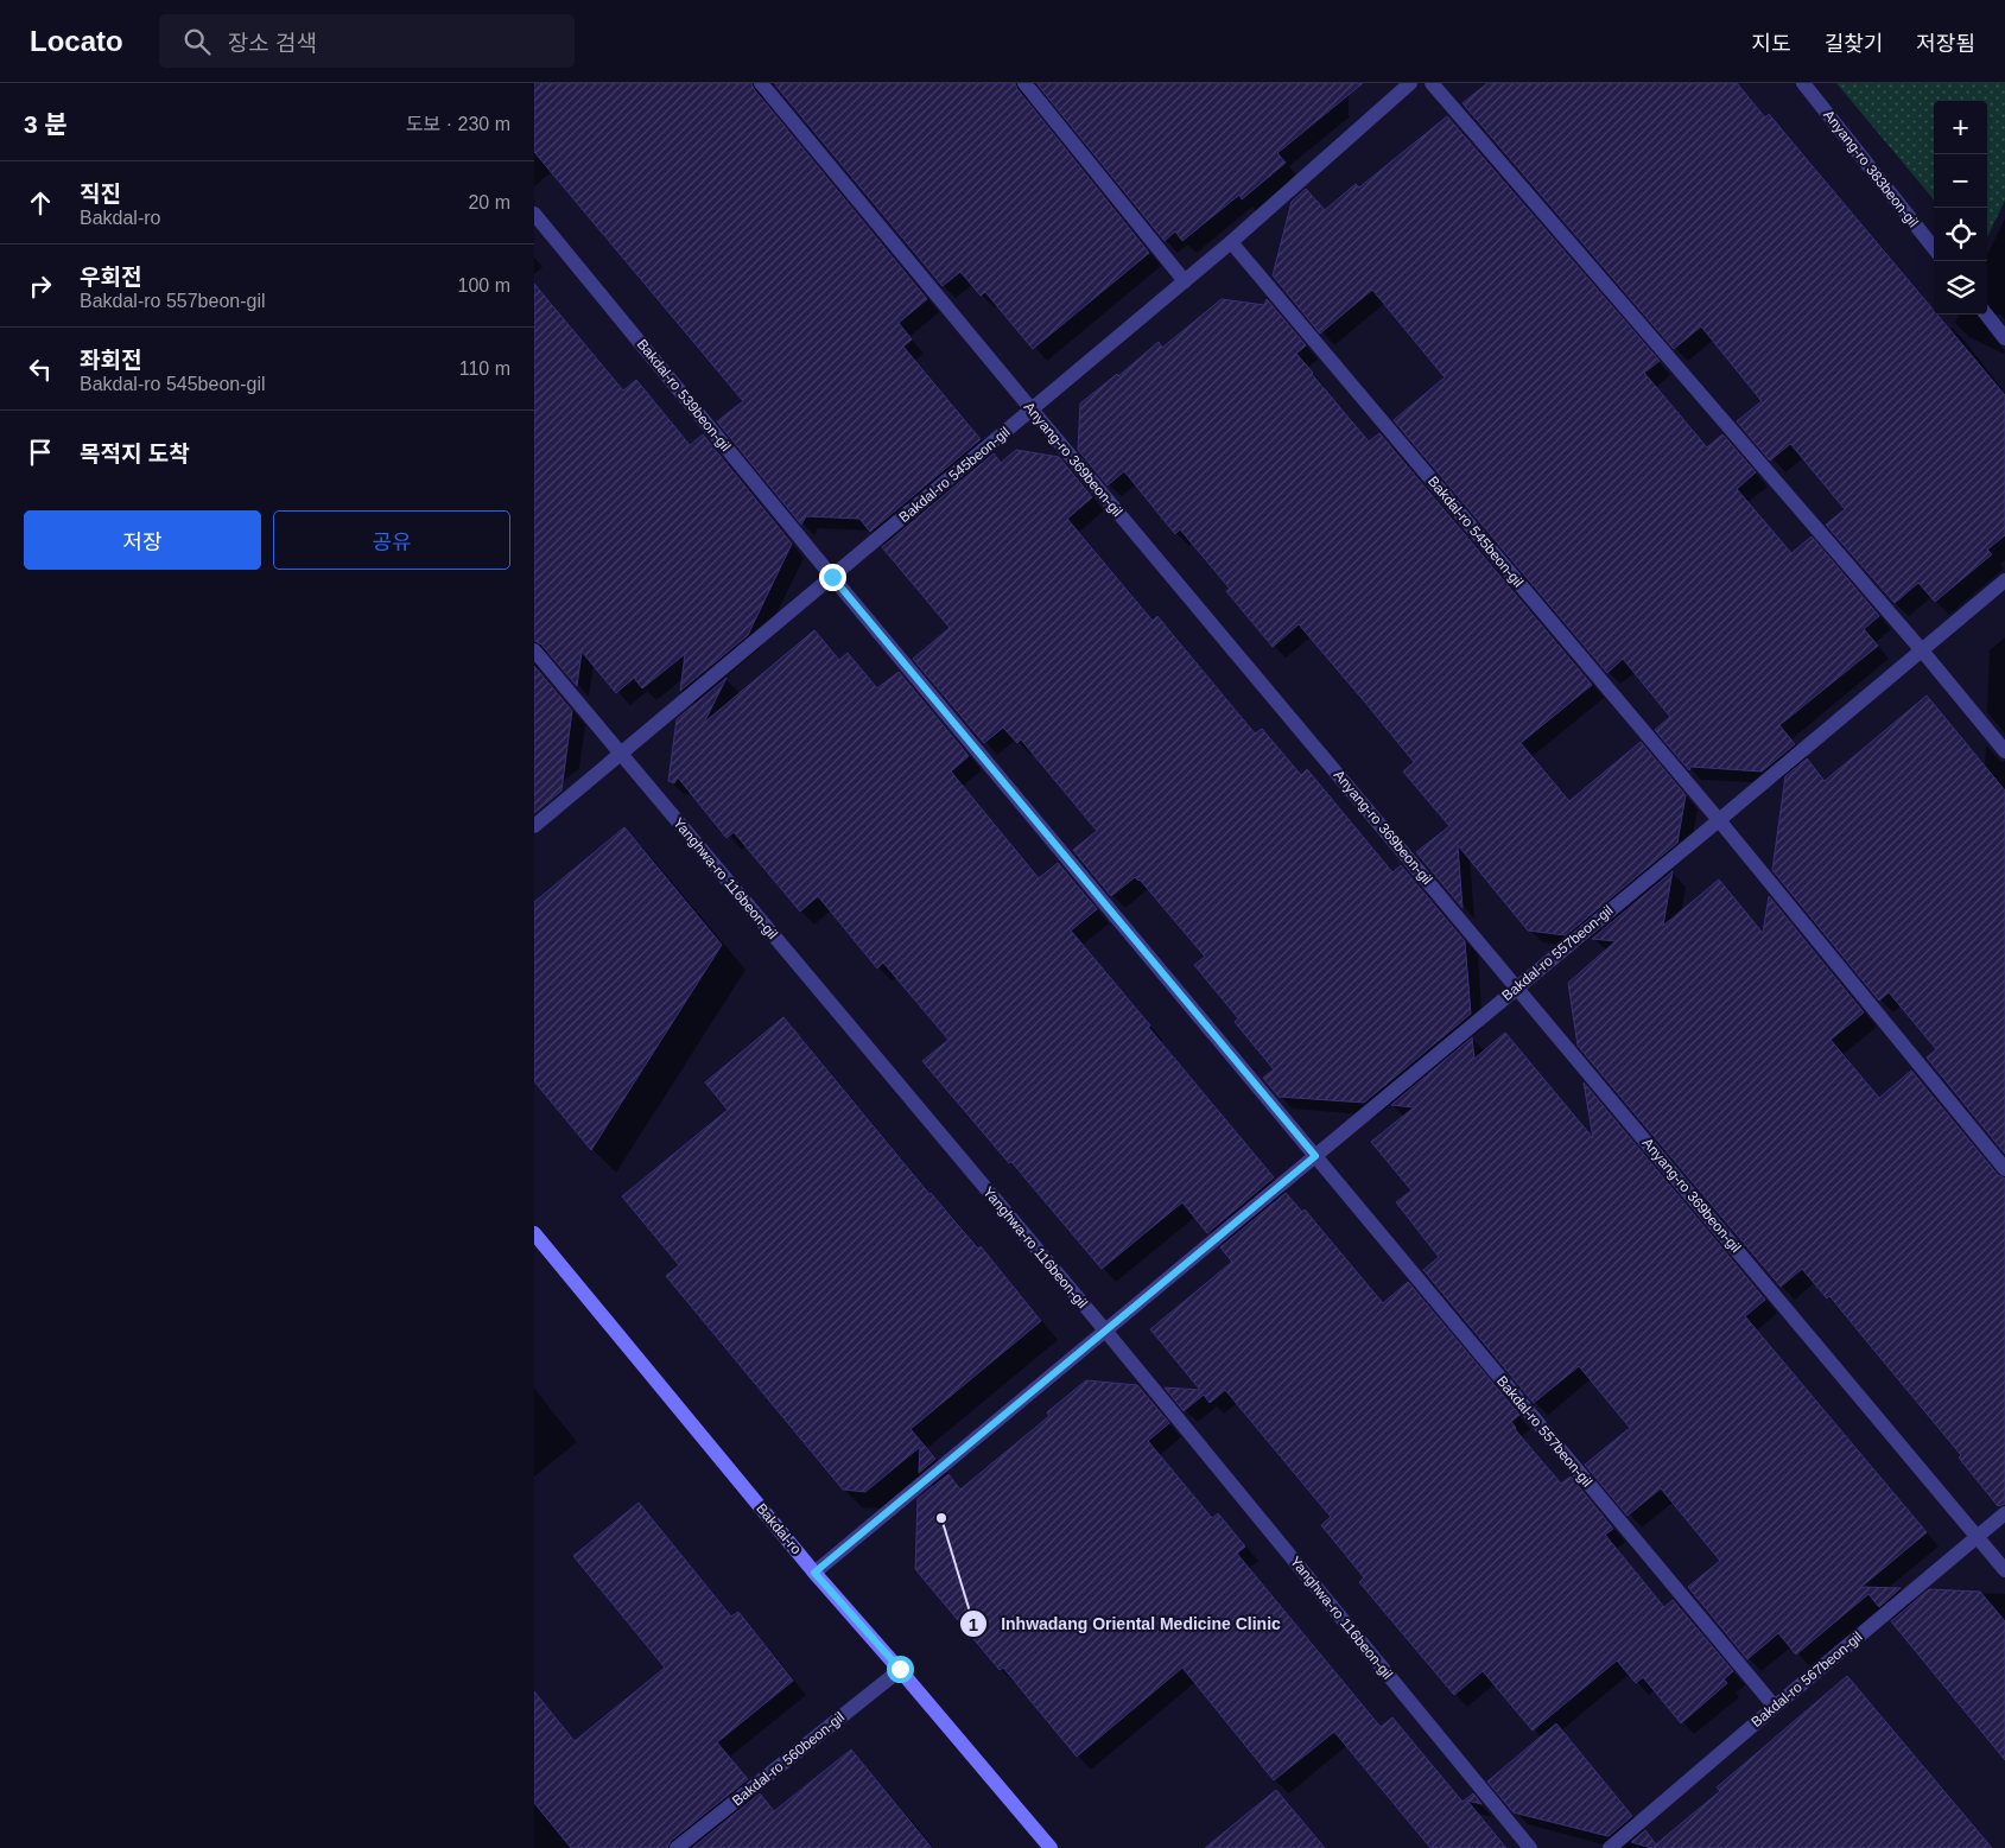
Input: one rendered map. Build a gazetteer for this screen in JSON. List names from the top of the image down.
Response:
{
  "streets": {
    "street": [
      "Anyang-ro 383beon-gil",
      "Bakdal-ro 539beon-gil",
      "Anyang-ro 369beon-gil",
      "Bakdal-ro 545beon-gil",
      "Yanghwa-ro 116beon-gil",
      "Bakdal-ro 557beon-gil",
      "Bakdal-ro",
      "Bakdal-ro 567beon-gil",
      "Bakdal-ro 560beon-gil"
    ]
  },
  "crossings": [
    ["Bakdal-ro 539beon-gil", "Bakdal-ro 545beon-gil"],
    ["Anyang-ro 369beon-gil", "Bakdal-ro 545beon-gil"],
    ["Anyang-ro 369beon-gil", "Bakdal-ro 557beon-gil"],
    ["Anyang-ro 369beon-gil", "Bakdal-ro 567beon-gil"],
    ["Bakdal-ro 545beon-gil", "Yanghwa-ro 116beon-gil"],
    ["Bakdal-ro 545beon-gil", "Bakdal-ro 557beon-gil"],
    ["Yanghwa-ro 116beon-gil", "Bakdal-ro 557beon-gil"],
    ["Bakdal-ro 557beon-gil", "Bakdal-ro"],
    ["Bakdal-ro 557beon-gil", "Bakdal-ro 567beon-gil"],
    ["Bakdal-ro", "Bakdal-ro 560beon-gil"]
  ],
  "places": ["Inhwadang Oriental Medicine Clinic"],
  "page": {
    "header": "Locato",
    "search": "장소 검색",
    "nav": ["지도", "길찾기", "저장됨"],
    "heading": ["3 분", "도보 · 230 m"],
    "map_buttons": ["+", "−"],
    "list": [
      ["직진", "Bakdal-ro", "20 m"],
      ["우회전", "Bakdal-ro 557beon-gil", "100 m"],
      ["좌회전", "Bakdal-ro 545beon-gil", "110 m"],
      "목적지 도착"
    ],
    "buttons": ["저장", "공유"]
  }
}
